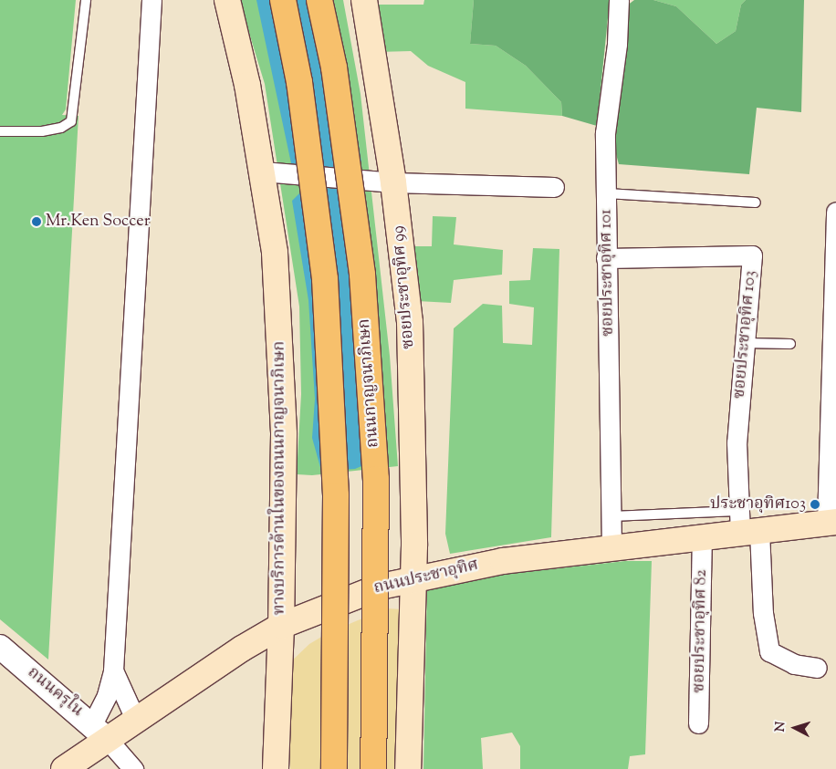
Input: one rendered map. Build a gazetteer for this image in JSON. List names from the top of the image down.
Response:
{
  "streets": {
    "highway": ["ถนนกาญจนาภิเษก"],
    "main road": ["ซอยประชาอุทิศ 99", "ทางบริการด้านในของถนนกาญจนาภิเษก", "ถนนประชาอุทิศ"],
    "street": [
      "ซอยประชาอุทิศ 101",
      "ซอยประชาอุทิศ 103",
      "ซอยประชาอุทิศ 82",
      "ถนนครุใน"
    ]
  },
  "crossings": [
    ["ซอยประชาอุทิศ 101", "ซอยประชาอุทิศ 103"],
    ["ซอยประชาอุทิศ 101", "ถนนประชาอุทิศ"],
    ["ซอยประชาอุทิศ 99", "ถนนประชาอุทิศ"],
    ["ซอยประชาอุทิศ 103", "ถนนประชาอุทิศ"],
    ["ทางบริการด้านในของถนนกาญจนาภิเษก", "ถนนประชาอุทิศ"],
    ["ถนนประชาอุทิศ", "ซอยประชาอุทิศ 82"],
    ["ถนนประชาอุทิศ", "ถนนครุใน"]
  ],
  "places": ["Mr.Ken Soccer", "ประชาอุทิศ103"],
  "north": "left"
}
